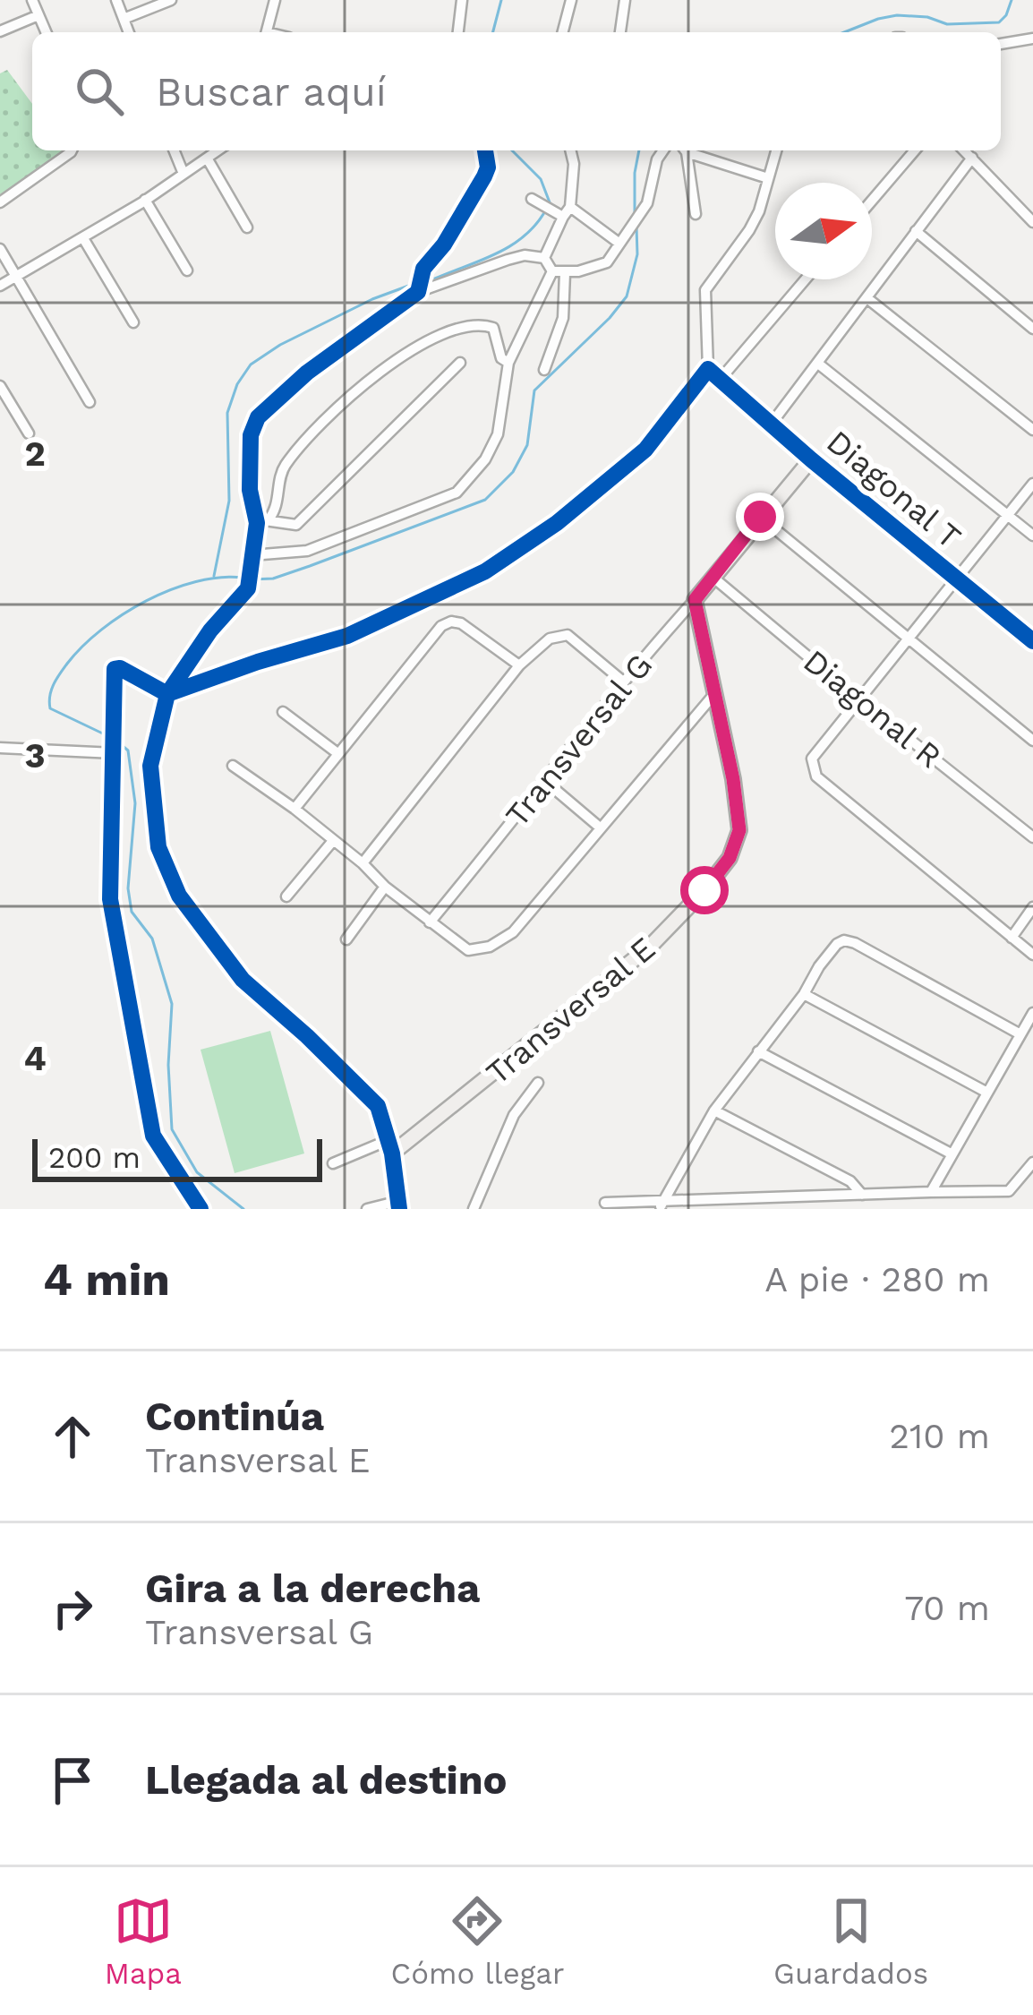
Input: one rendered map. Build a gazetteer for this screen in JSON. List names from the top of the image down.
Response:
{
  "streets": {
    "street": [
      "Diagonal T",
      "Diagonal R",
      "Transversal G",
      "Transversal E"
    ]
  },
  "crossings": [
    ["Diagonal T", "Transversal G"],
    ["Diagonal R", "Transversal G"],
    ["Transversal G", "Transversal E"]
  ],
  "scale_bar": "200 m",
  "north": "right",
  "page": {
    "search": "Buscar aquí",
    "scale": "200 m",
    "heading": ["4 min", "A pie · 280 m"],
    "list": [
      ["Continúa", "Transversal E", "210 m"],
      ["Gira a la derecha", "Transversal G", "70 m"],
      "Llegada al destino"
    ],
    "nav": ["Mapa", "Cómo llegar", "Guardados"]
  },
  "grid": {
    "rows": ["2", "3", "4"]
  }
}
